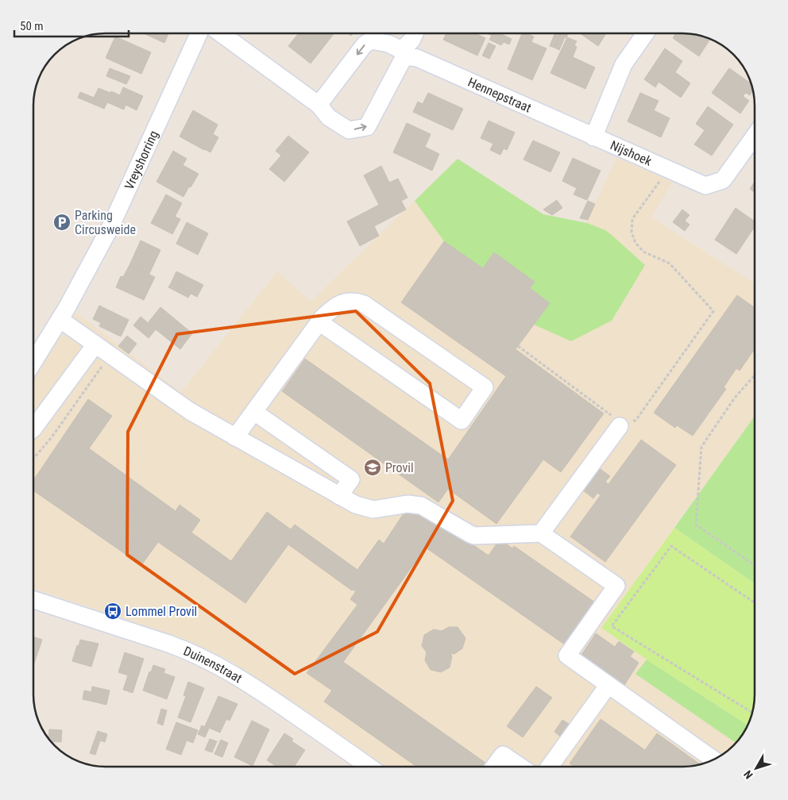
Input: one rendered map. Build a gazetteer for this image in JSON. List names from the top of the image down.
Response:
{
  "streets": {
    "street": [
      "Hennepstraat",
      "Nijshoek",
      "Vreyshorring",
      "Duinenstraat"
    ]
  },
  "crossings": [
    ["Hennepstraat", "Nijshoek"]
  ],
  "places": {
    "parking": ["Parking Circusweide"],
    "school or university": ["Provil"],
    "bus stop": ["Lommel Provil"]
  },
  "scale_bar": "50 m",
  "north": "bottom left"
}
